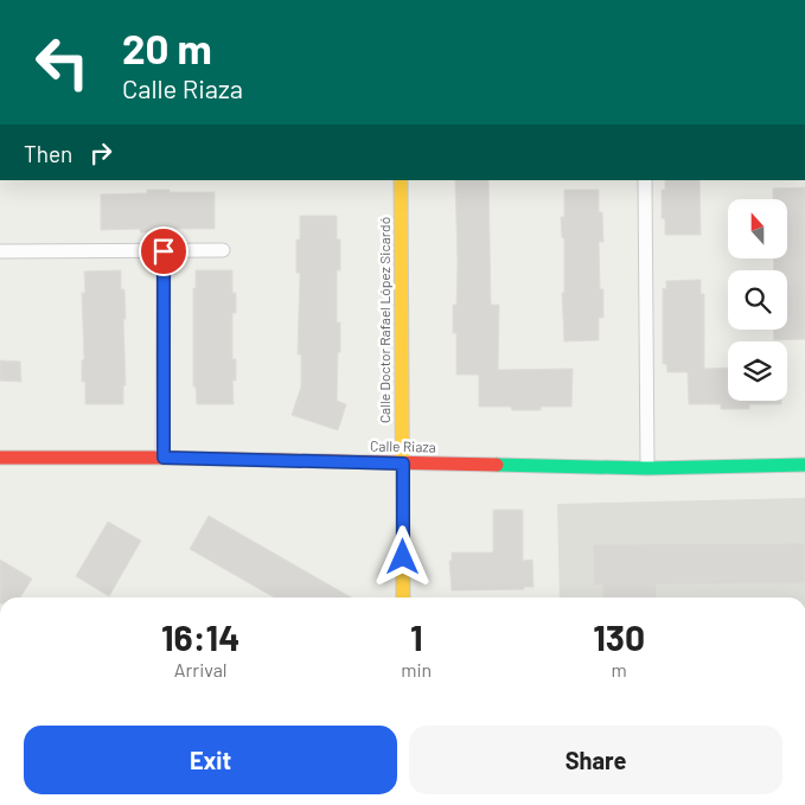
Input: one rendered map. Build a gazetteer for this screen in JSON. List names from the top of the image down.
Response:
{
  "streets": {
    "street": ["Calle Doctor Rafael López Sicardó", "Calle Riaza"]
  },
  "crossings": [
    ["Calle Doctor Rafael López Sicardó", "Calle Riaza"]
  ],
  "north": "top",
  "page": {
    "turn": ["20 m", "Calle Riaza"],
    "then": "Then",
    "eta": [
      "16:14",
      "Arrival",
      "1",
      "min",
      "130",
      "m"
    ],
    "buttons": ["Exit", "Share"]
  }
}
